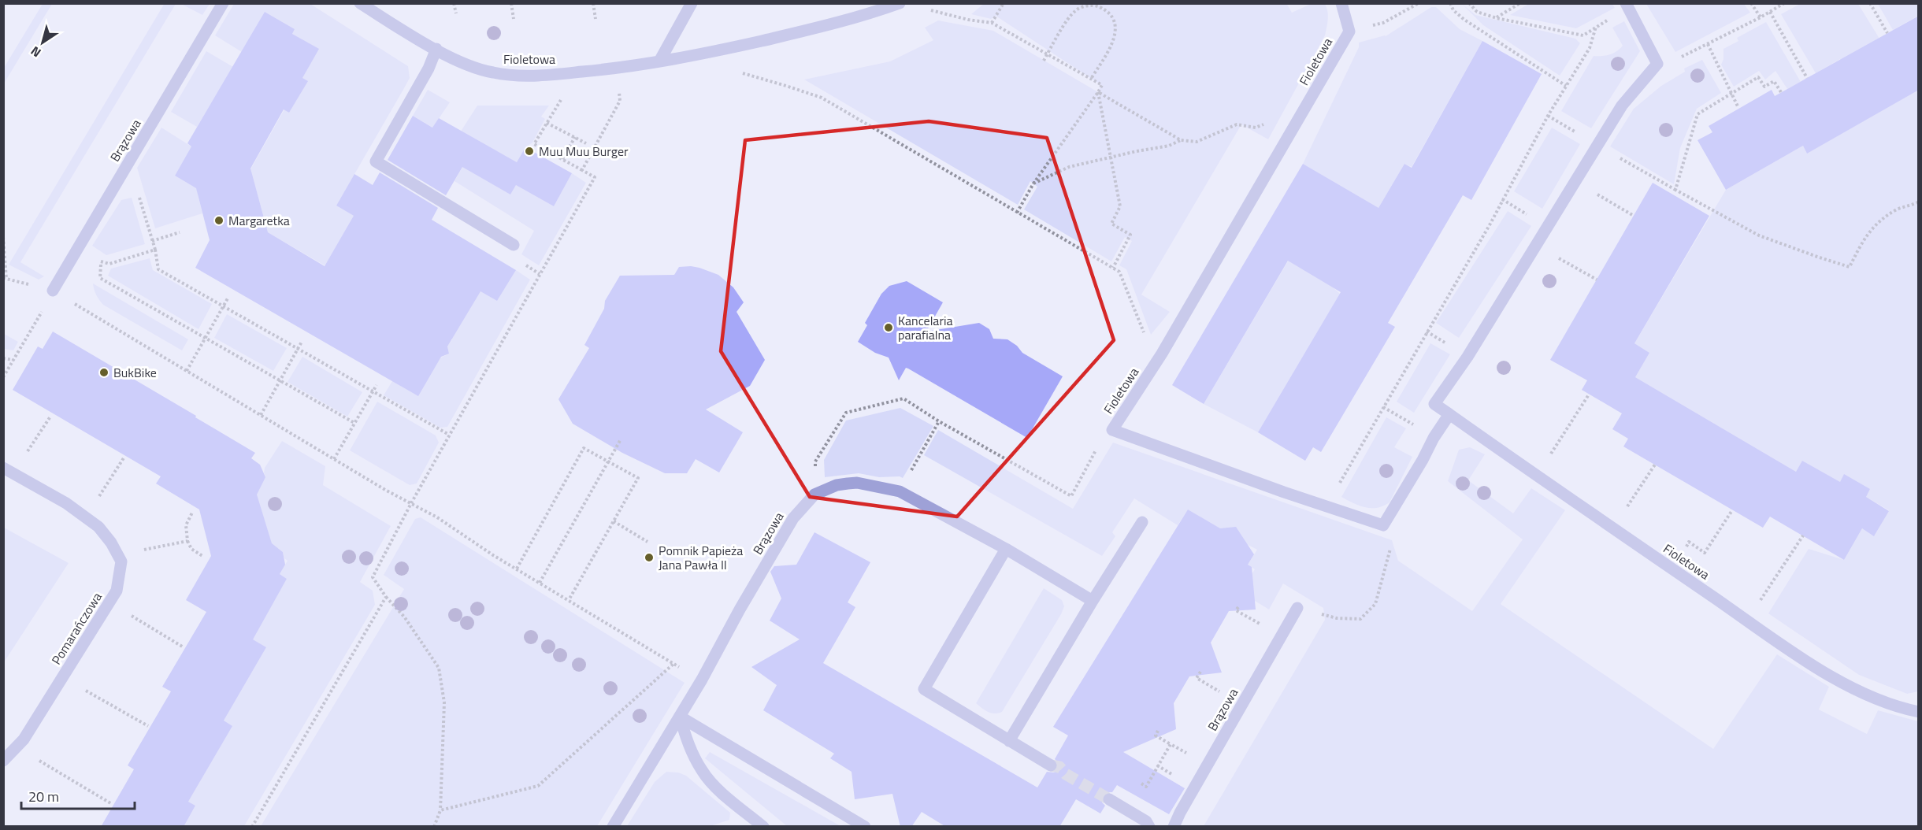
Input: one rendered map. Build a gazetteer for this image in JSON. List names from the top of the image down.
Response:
{
  "streets": {
    "street": ["Fioletowa", "Brązowa", "Pomarańczowa"]
  },
  "places": [
    "Muu Muu Burger",
    "Margaretka",
    "Kancelaria parafialna",
    "BukBike",
    "Pomnik Papieża Jana Pawła II"
  ],
  "scale_bar": "20 m",
  "north": "bottom left"
}
